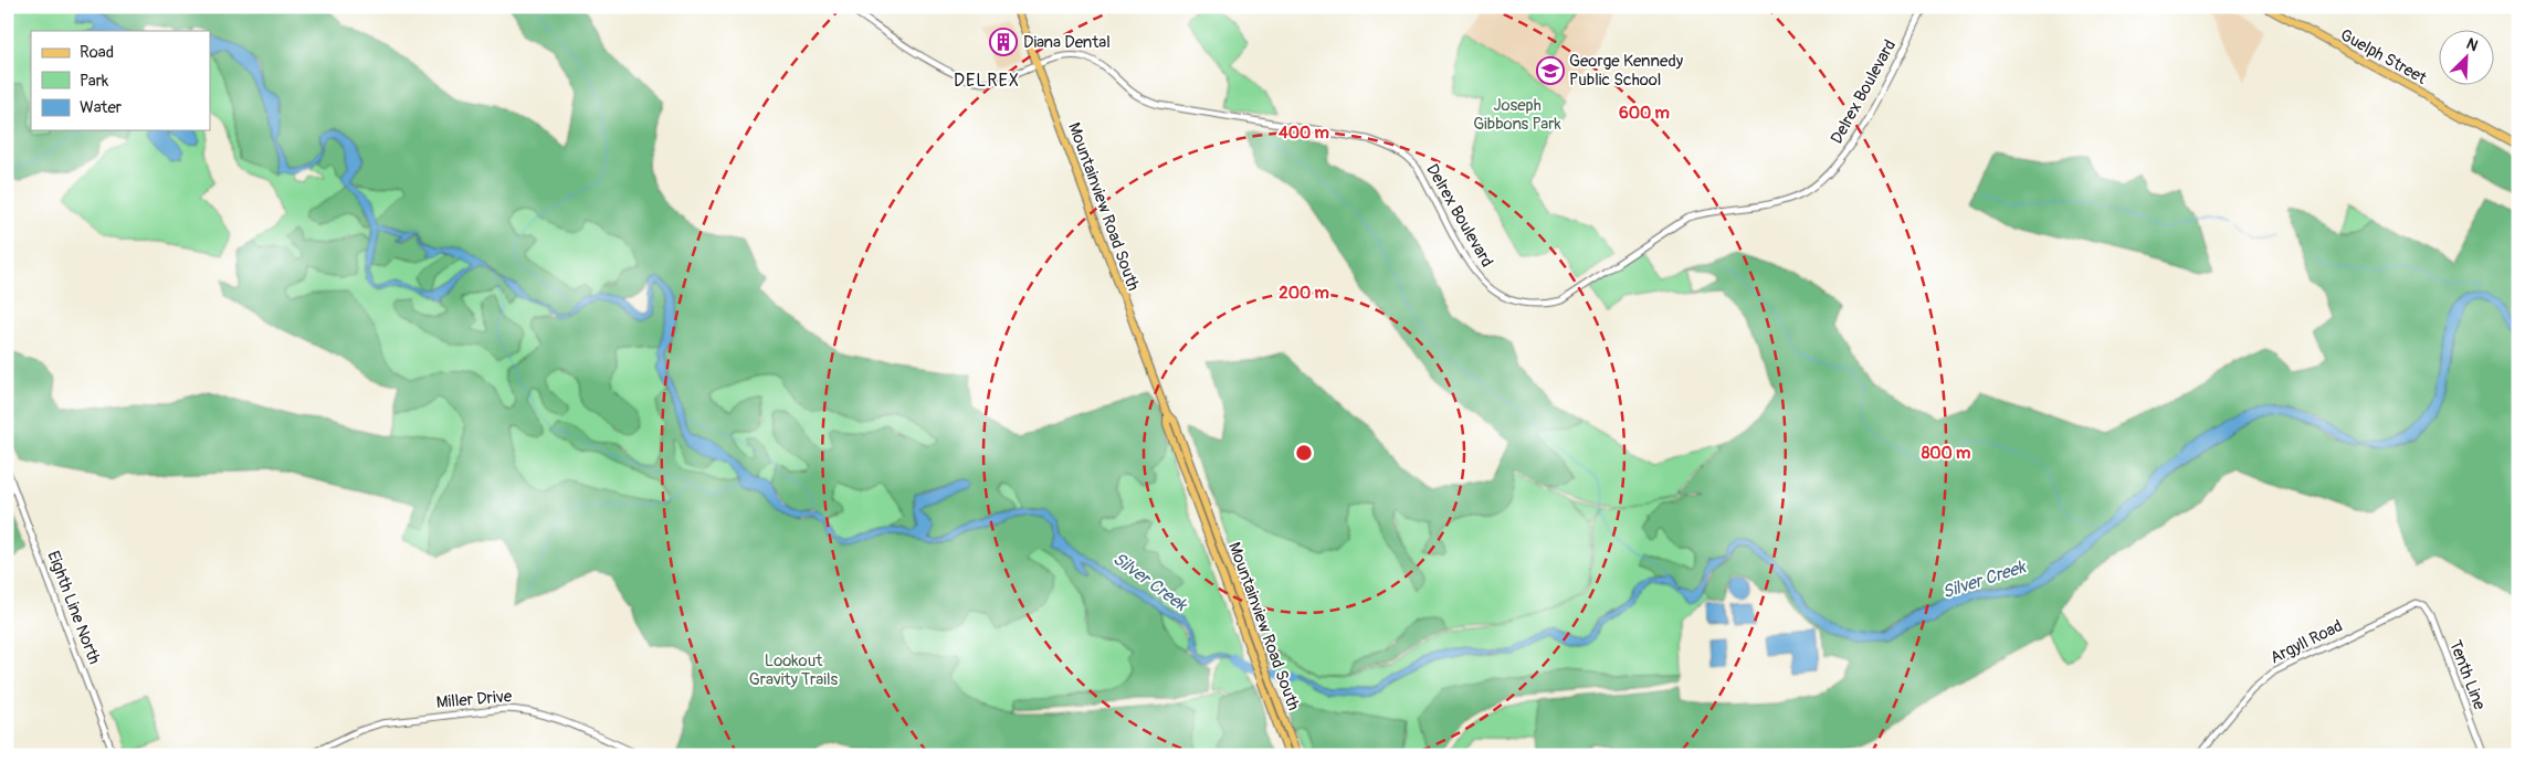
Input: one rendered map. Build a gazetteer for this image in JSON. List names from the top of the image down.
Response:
{
  "streets": {
    "main road": ["Guelph Street", "Mountainview Road South"],
    "street": [
      "Delrex Boulevard",
      "Eighth Line North",
      "Argyll Road",
      "Tenth Line",
      "Miller Drive"
    ]
  },
  "crossings": [
    ["Delrex Boulevard", "Mountainview Road South"],
    ["Argyll Road", "Tenth Line"]
  ],
  "districts": ["DELREX"],
  "water": ["Silver Creek"],
  "parks": ["Joseph Gibbons Park", "Lookout Gravity Trails"],
  "places": {
    "building": ["Diana Dental"],
    "school or university": ["George Kennedy Public School"]
  },
  "legend": ["Road", "Park", "Water"],
  "north": "top right",
  "rings": [
    "600 m",
    "400 m",
    "200 m",
    "800 m"
  ]
}
